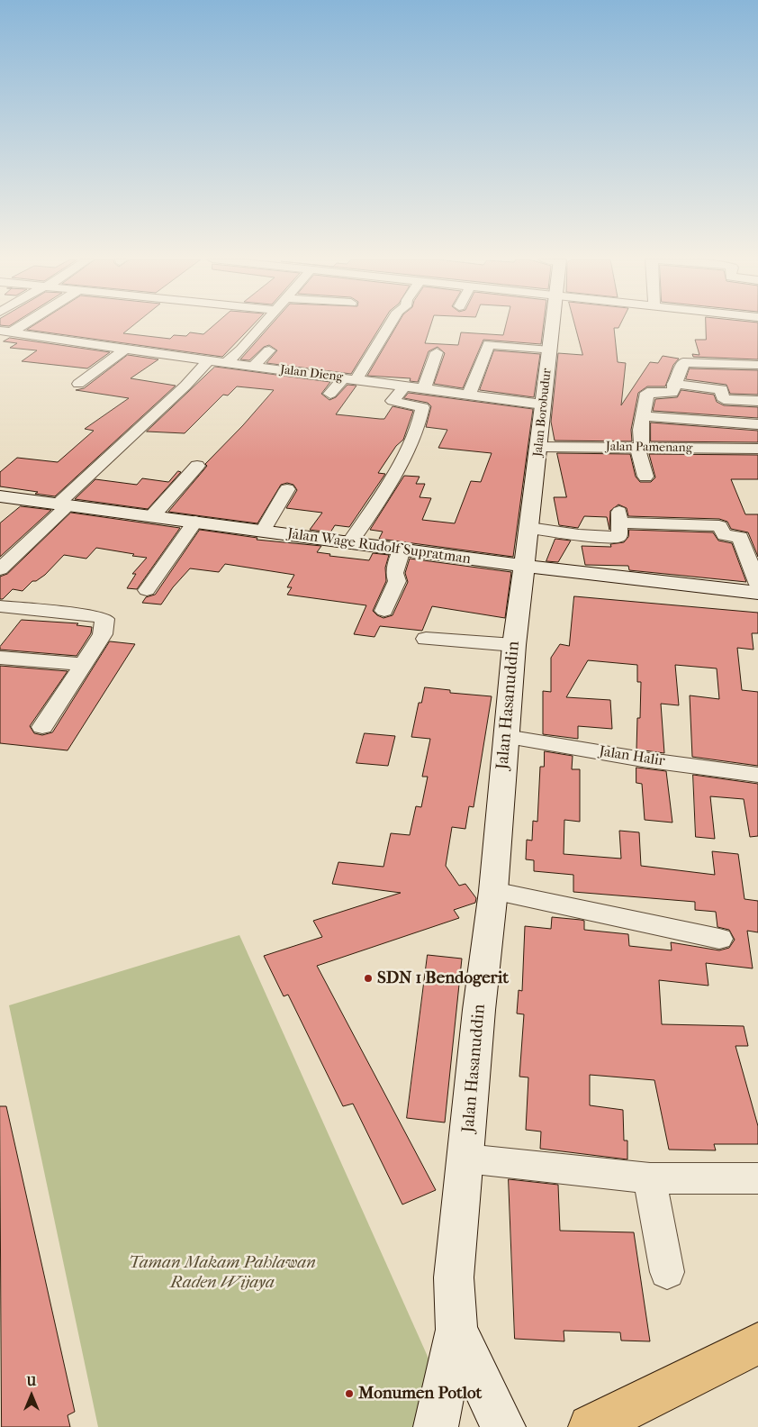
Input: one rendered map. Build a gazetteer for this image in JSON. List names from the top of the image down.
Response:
{
  "streets": {
    "street": [
      "Jalan Dieng",
      "Jalan Borobudur",
      "Jalan Pamenang",
      "Jalan Wage Rudolf Supratman",
      "Jalan Hasanuddin",
      "Jalan Halir"
    ]
  },
  "crossings": [
    ["Jalan Dieng", "Jalan Borobudur"],
    ["Jalan Borobudur", "Jalan Pamenang"],
    ["Jalan Borobudur", "Jalan Wage Rudolf Supratman"],
    ["Jalan Borobudur", "Jalan Hasanuddin"],
    ["Jalan Wage Rudolf Supratman", "Jalan Hasanuddin"],
    ["Jalan Hasanuddin", "Jalan Halir"]
  ],
  "parks": ["Taman Makam Pahlawan Raden Wijaya"],
  "places": ["SDN 1 Bendogerit", "Monumen Potlot"],
  "north": "top"
}
